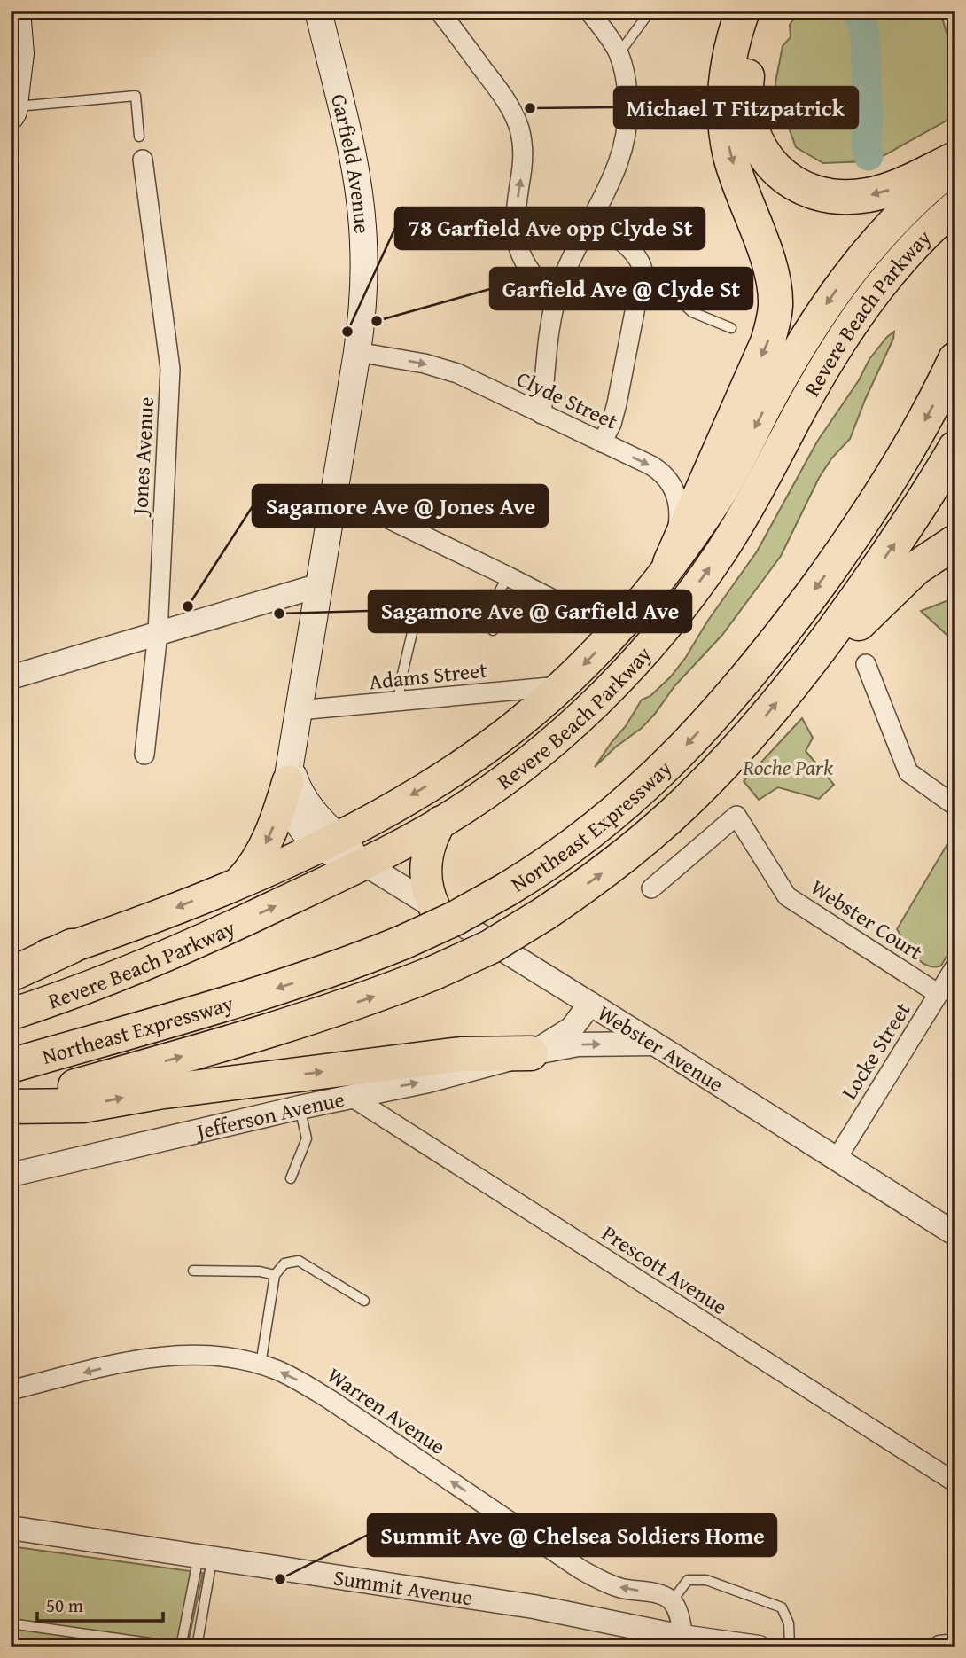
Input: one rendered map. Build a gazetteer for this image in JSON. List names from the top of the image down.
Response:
{
  "streets": {
    "highway": ["Revere Beach Parkway", "Northeast Expressway"],
    "main road": ["Garfield Avenue"],
    "street": [
      "Clyde Street",
      "Jones Avenue",
      "Adams Street",
      "Webster Court",
      "Webster Avenue",
      "Locke Street",
      "Jefferson Avenue",
      "Prescott Avenue",
      "Warren Avenue",
      "Summit Avenue"
    ]
  },
  "crossings": [
    ["Garfield Avenue", "Revere Beach Parkway"],
    ["Garfield Avenue", "Clyde Street"],
    ["Garfield Avenue", "Adams Street"],
    ["Garfield Avenue", "Webster Avenue"],
    ["Revere Beach Parkway", "Clyde Street"],
    ["Revere Beach Parkway", "Adams Street"],
    ["Revere Beach Parkway", "Webster Avenue"],
    ["Webster Court", "Locke Street"],
    ["Webster Avenue", "Locke Street"],
    ["Webster Avenue", "Jefferson Avenue"],
    ["Jefferson Avenue", "Prescott Avenue"]
  ],
  "one_way": ["Jefferson Avenue", "Warren Avenue"],
  "parks": ["Roche Park"],
  "places": [
    "Michael T Fitzpatrick",
    "Garfield Ave @ Clyde St",
    "78 Garfield Ave opp Clyde St",
    "Sagamore Ave @ Jones Ave",
    "Sagamore Ave @ Garfield Ave",
    "Summit Ave @ Chelsea Soldiers Home"
  ],
  "scale_bar": "50 m"
}
